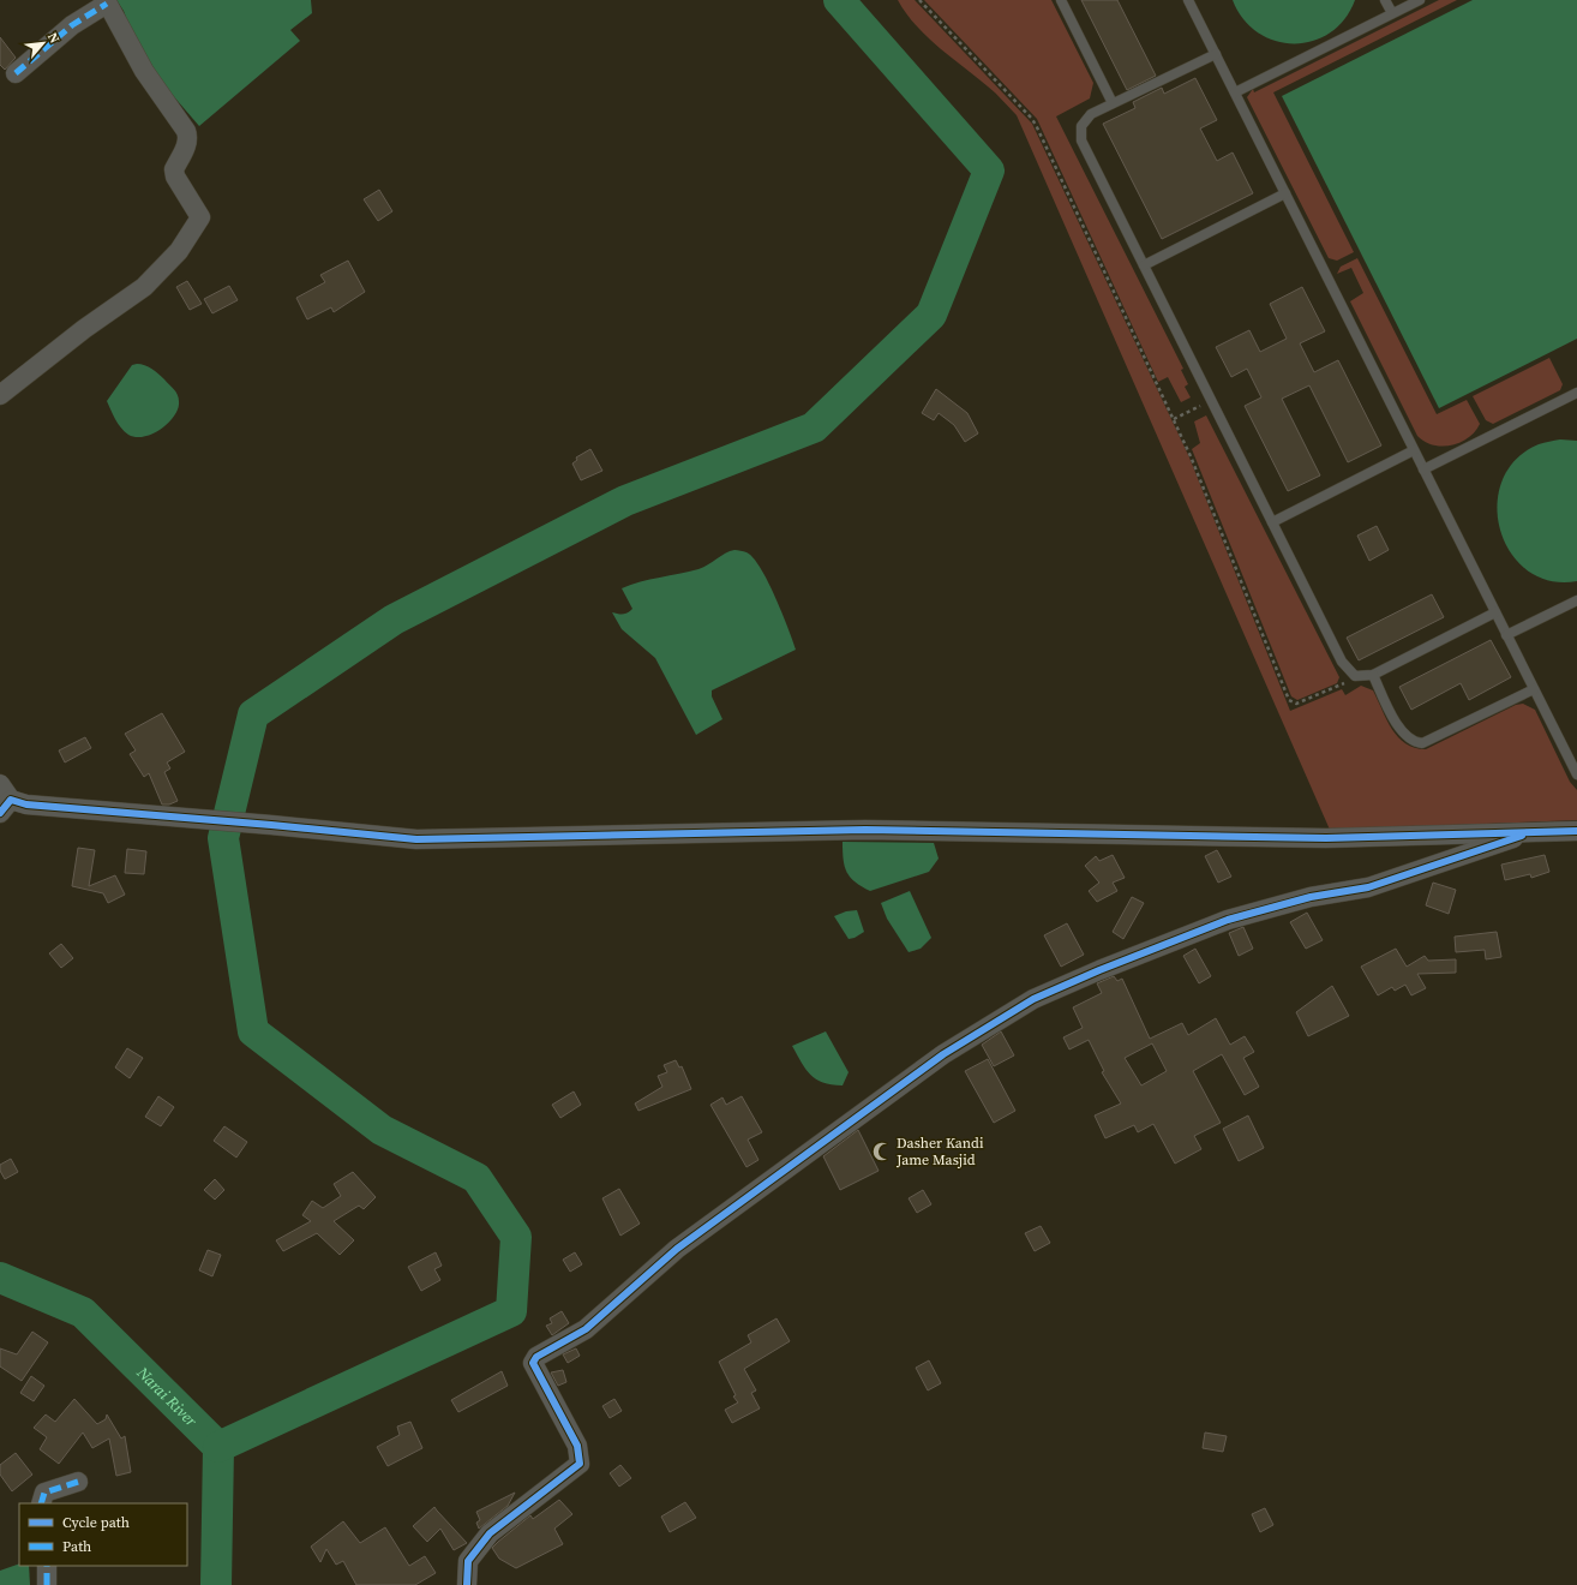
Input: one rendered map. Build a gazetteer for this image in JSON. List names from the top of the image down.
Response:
{
  "water": ["Narai River"],
  "places": {
    "mosque": ["Dasher Kandi Jame Masjid"]
  },
  "legend": ["Cycle path", "Path"],
  "north": "top right"
}
